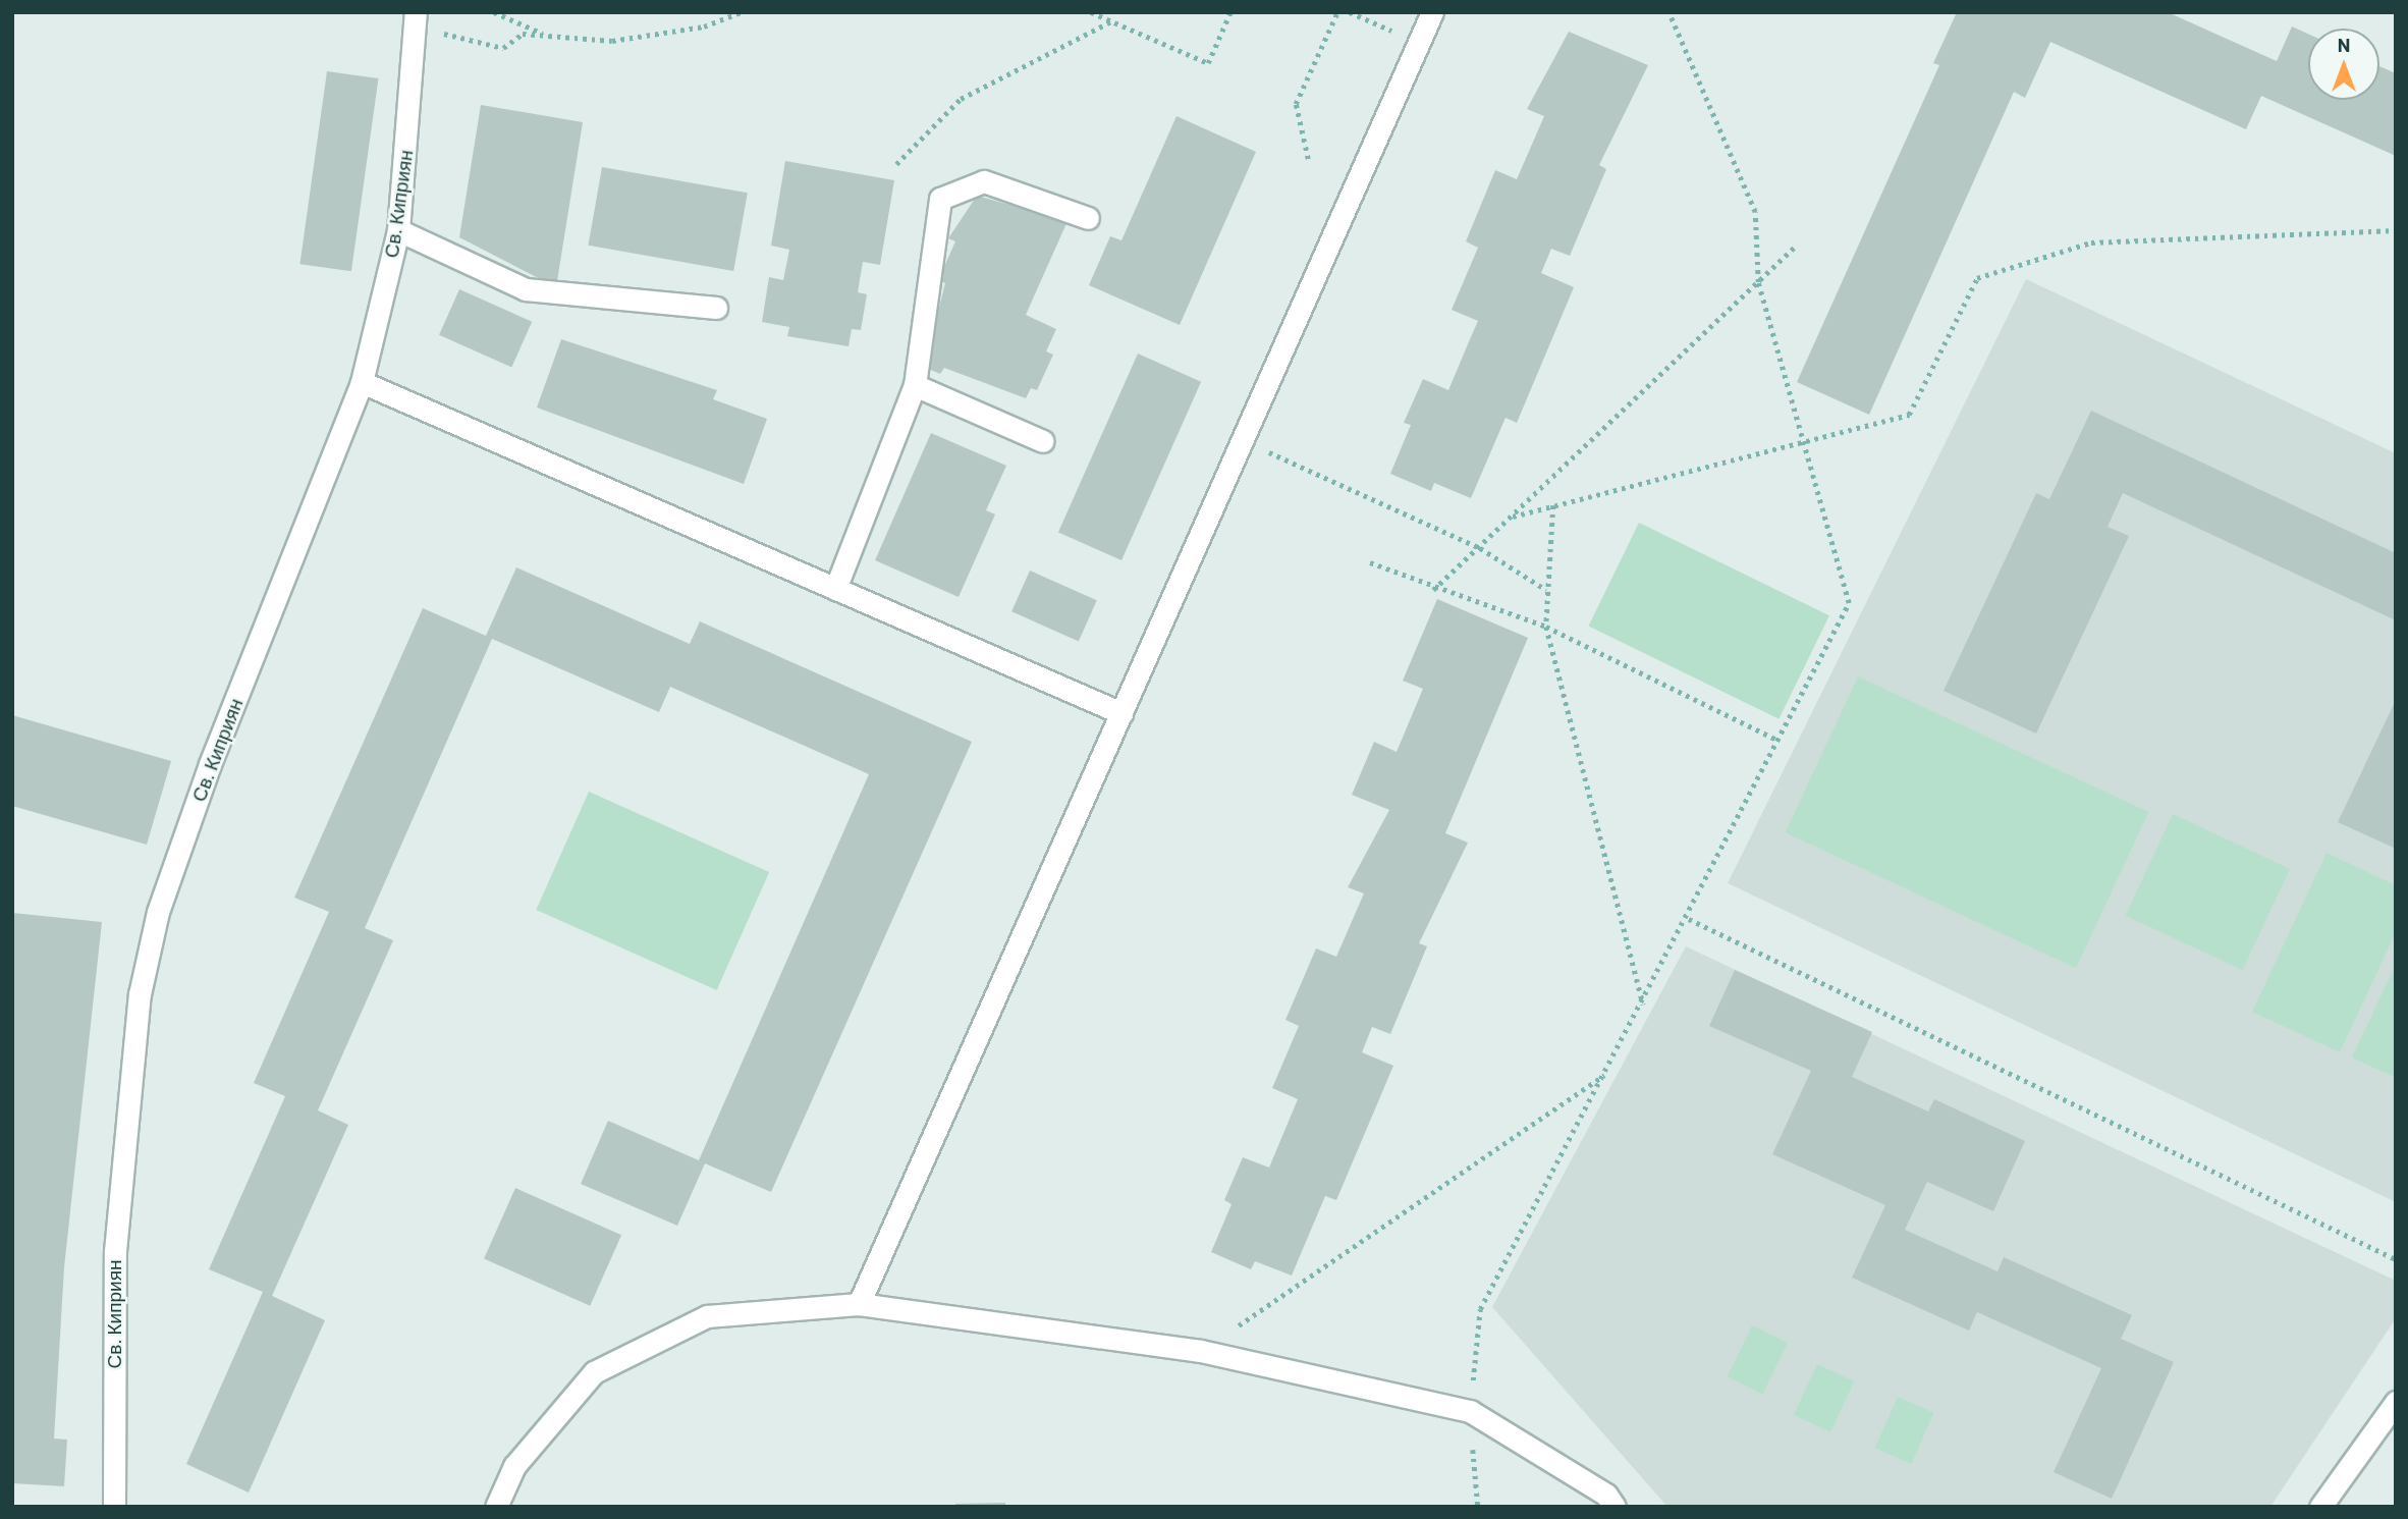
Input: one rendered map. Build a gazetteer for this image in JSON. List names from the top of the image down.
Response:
{
  "streets": {
    "street": ["Св. Киприян"]
  },
  "north": "top"
}
